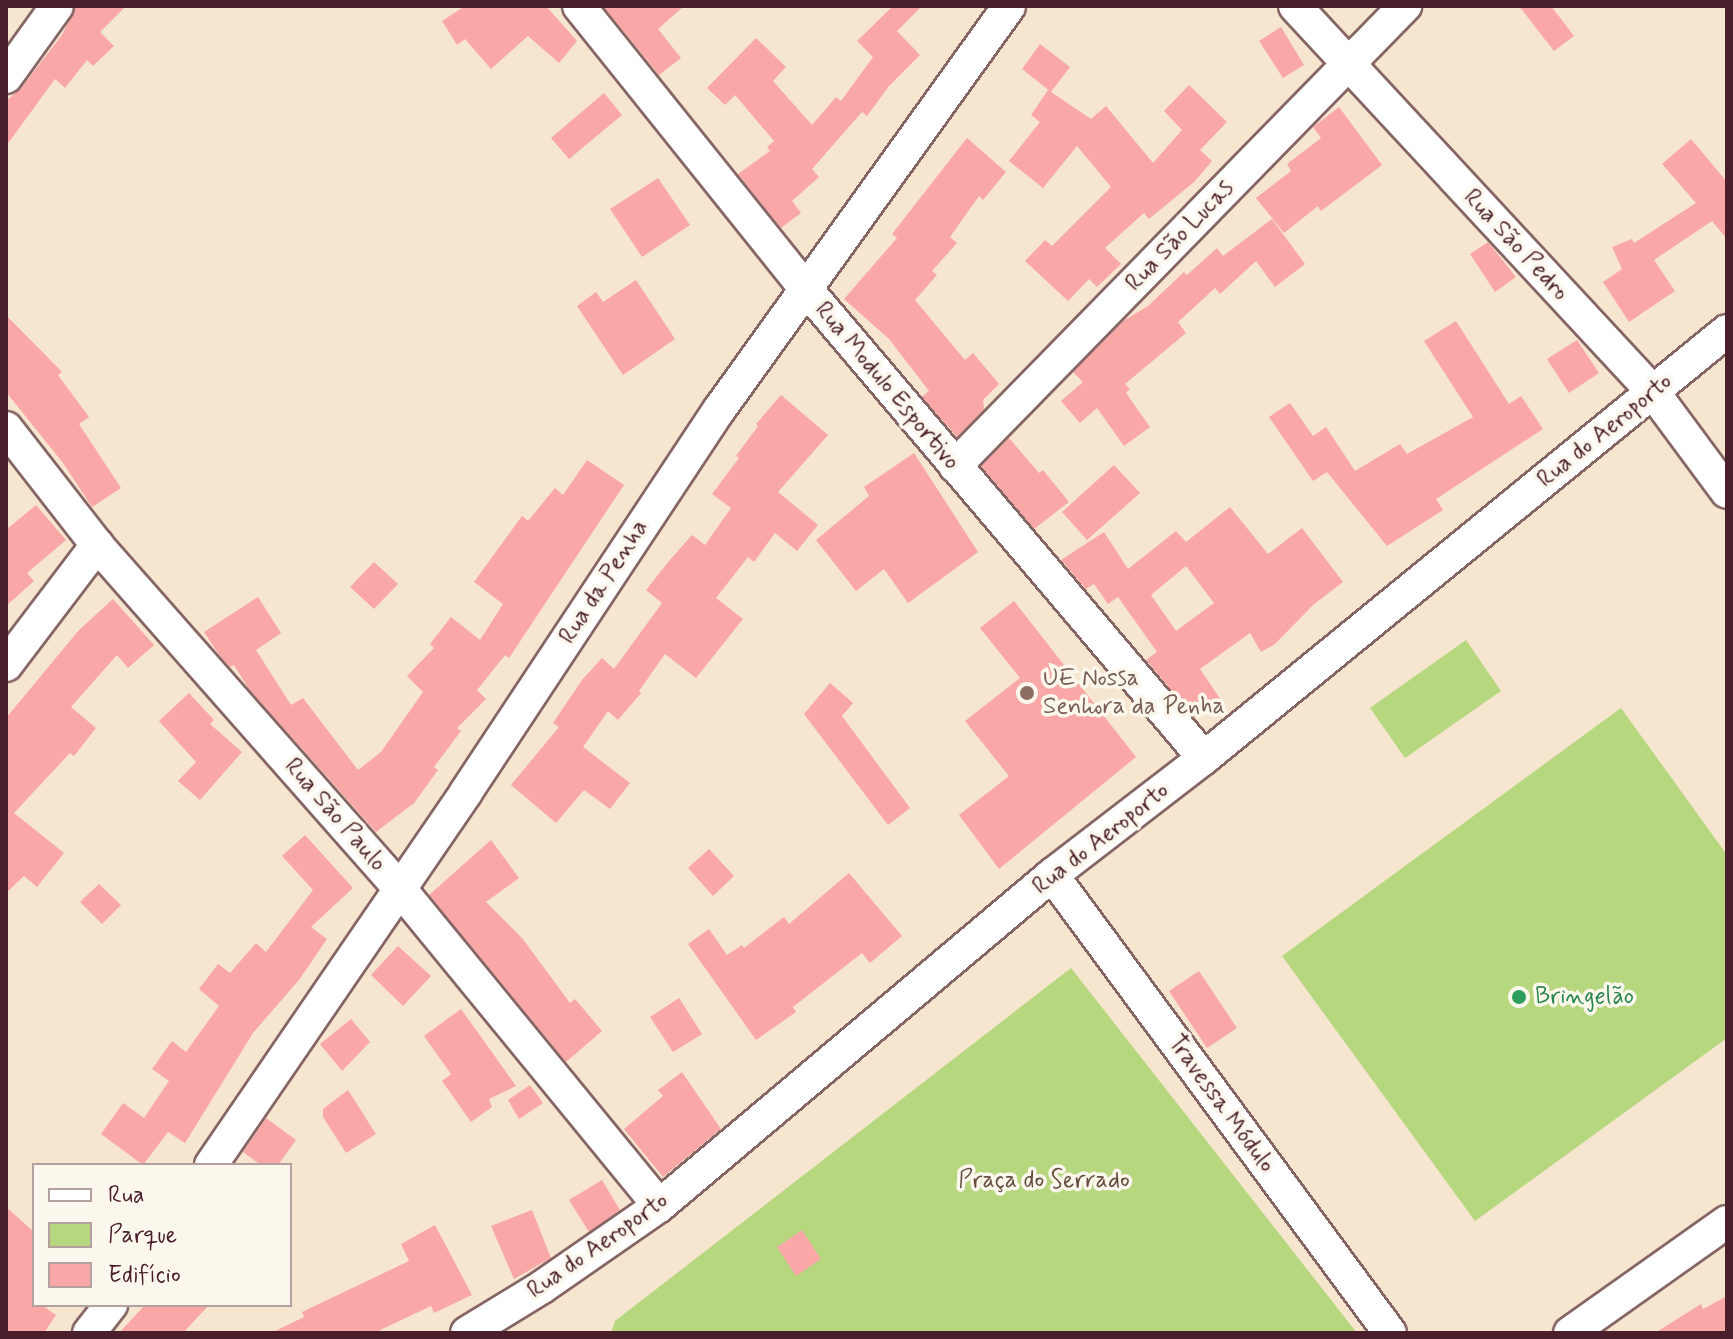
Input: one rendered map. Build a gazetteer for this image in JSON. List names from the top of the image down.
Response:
{
  "streets": {
    "street": [
      "Rua São Lucas",
      "Rua São Pedro",
      "Rua Modulo Esportivo",
      "Rua do Aeroporto",
      "Rua da Penha",
      "Rua São Paulo",
      "Travessa Módulo"
    ]
  },
  "crossings": [
    ["Rua São Lucas", "Rua São Pedro"],
    ["Rua São Lucas", "Rua Modulo Esportivo"],
    ["Rua São Pedro", "Rua do Aeroporto"],
    ["Rua Modulo Esportivo", "Rua do Aeroporto"],
    ["Rua Modulo Esportivo", "Rua da Penha"],
    ["Rua do Aeroporto", "Rua São Paulo"],
    ["Rua do Aeroporto", "Travessa Módulo"],
    ["Rua da Penha", "Rua São Paulo"]
  ],
  "parks": ["Praça do Serrado"],
  "places": ["UE Nossa Senhora da Penha", "Bringelão"],
  "legend": ["Rua", "Parque", "Edifício"]
}
